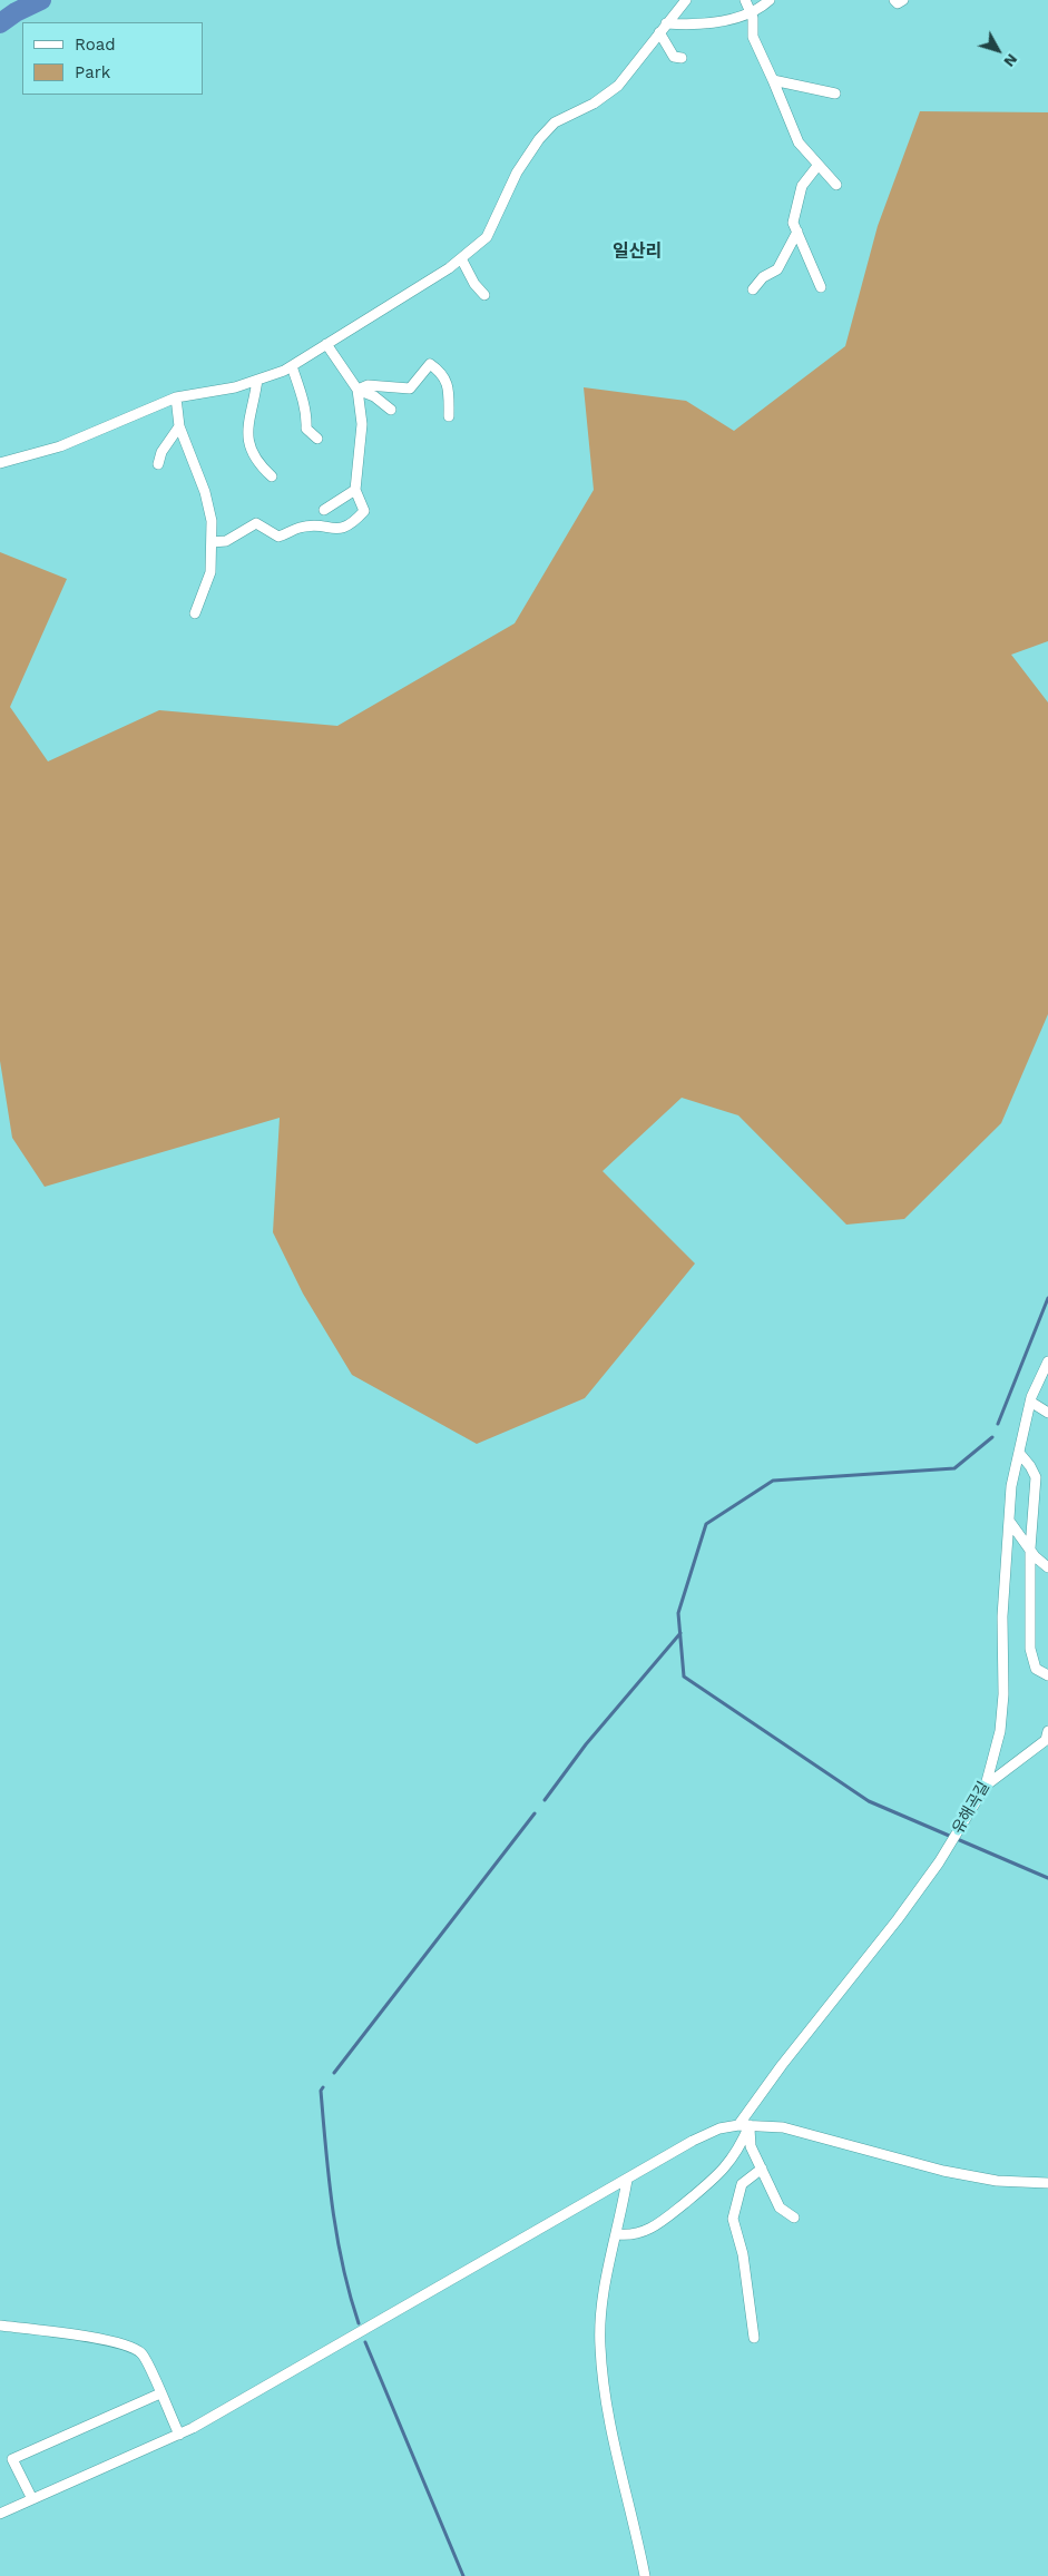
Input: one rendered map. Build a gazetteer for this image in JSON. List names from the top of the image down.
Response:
{
  "streets": {
    "street": ["유해곡길"]
  },
  "districts": ["일산리"],
  "legend": ["Road", "Park"],
  "north": "bottom right"
}
